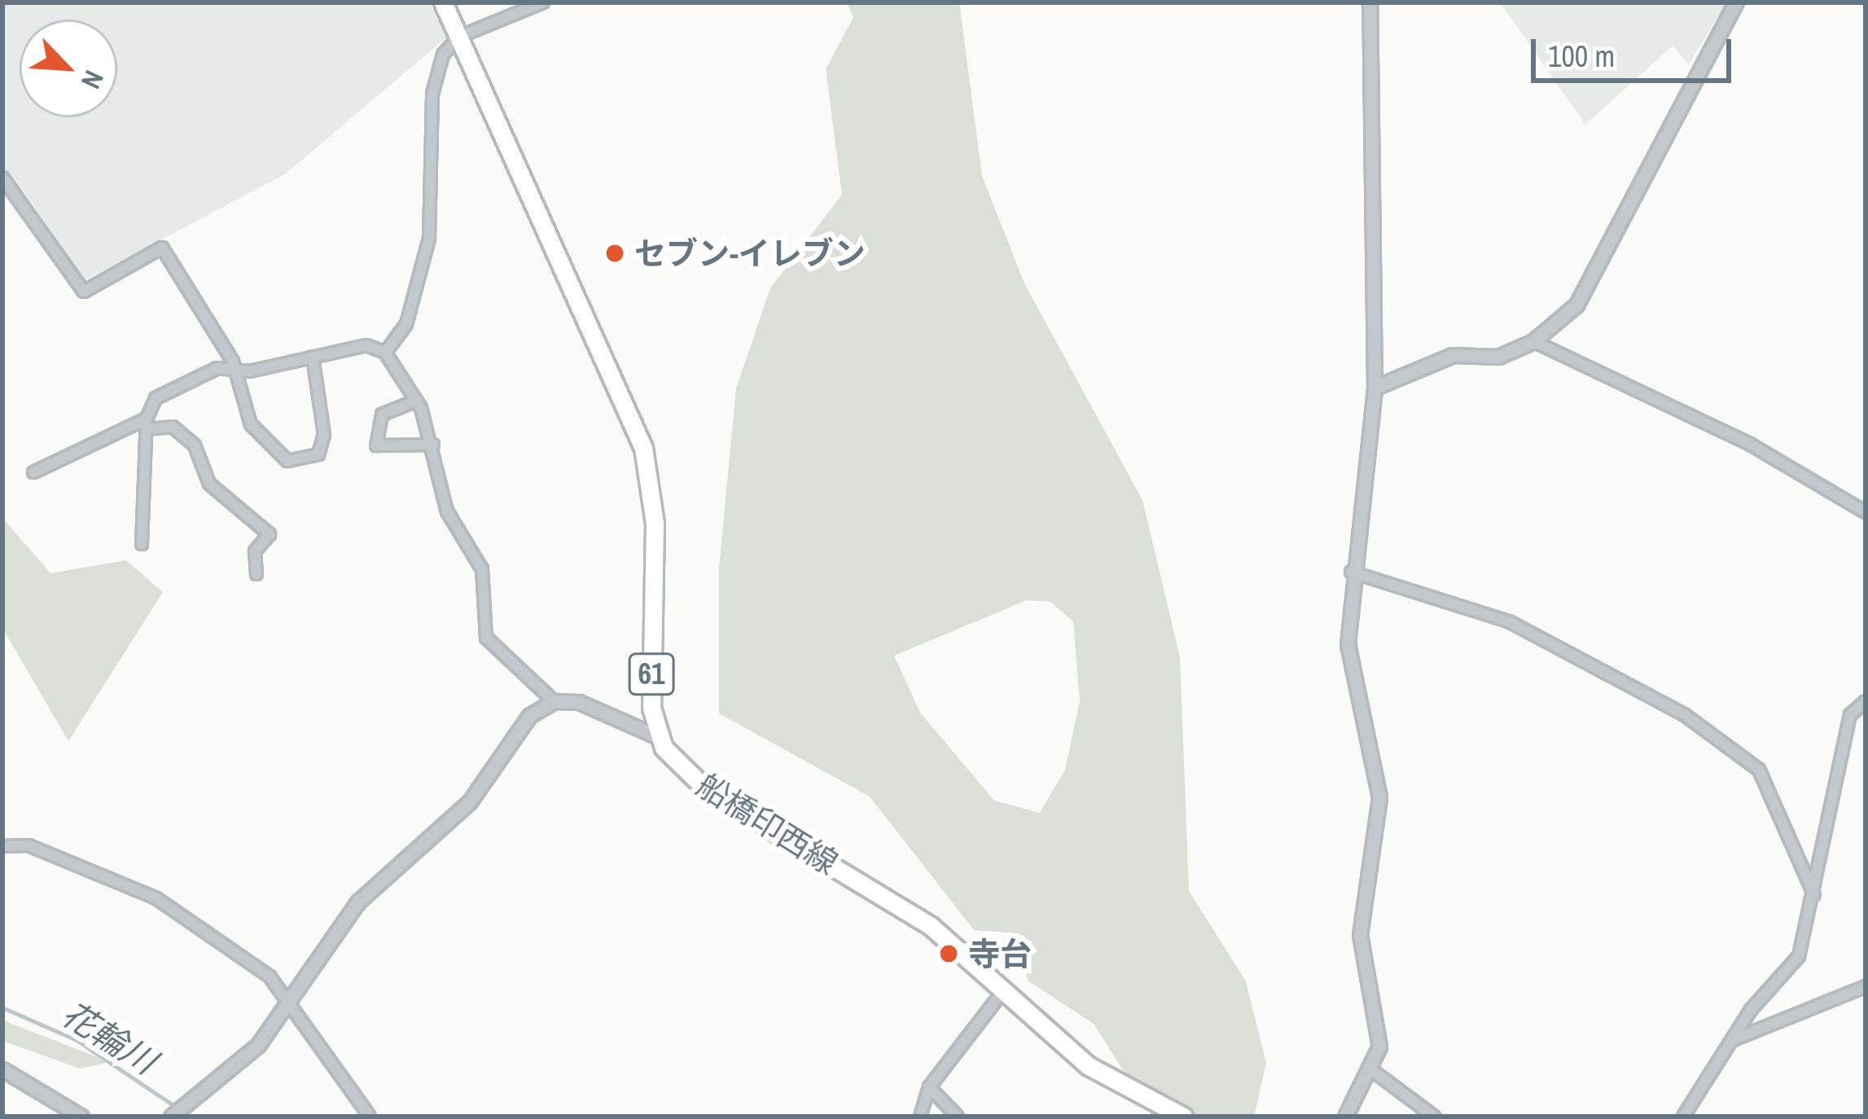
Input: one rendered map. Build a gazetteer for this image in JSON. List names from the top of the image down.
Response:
{
  "streets": {
    "main road": ["61", "船橋印西線"]
  },
  "crossings": [
    ["61", "船橋印西線"]
  ],
  "water": ["花輪川"],
  "places": ["セブン-イレブン", "寺台"],
  "scale_bar": "100 m",
  "north": "bottom right"
}
